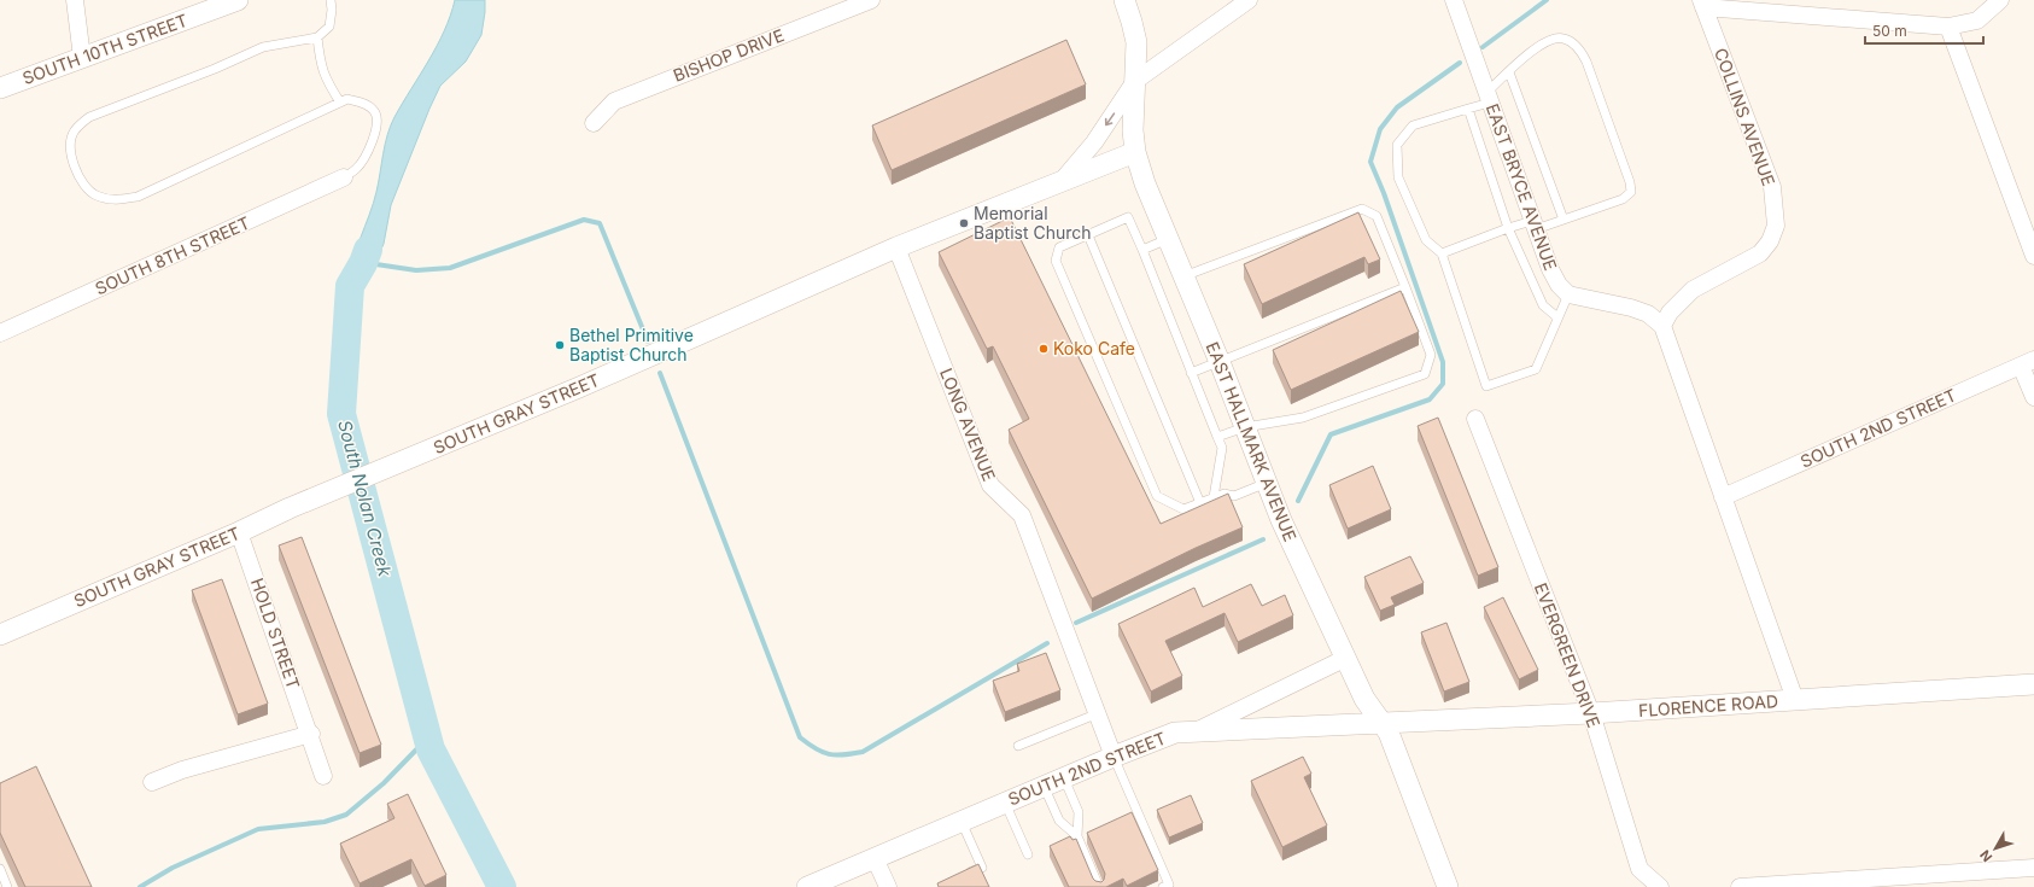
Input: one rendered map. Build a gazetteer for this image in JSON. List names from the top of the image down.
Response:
{
  "streets": {
    "street": [
      "SOUTH 10TH STREET",
      "BISHOP DRIVE",
      "COLLINS AVENUE",
      "EAST BRYCE AVENUE",
      "SOUTH 8TH STREET",
      "SOUTH GRAY STREET",
      "LONG AVENUE",
      "SOUTH 2ND STREET",
      "EAST HALLMARK AVENUE",
      "HOLD STREET",
      "EVERGREEN DRIVE",
      "FLORENCE ROAD"
    ]
  },
  "crossings": [
    ["SOUTH GRAY STREET", "LONG AVENUE"],
    ["SOUTH GRAY STREET", "EAST HALLMARK AVENUE"],
    ["SOUTH GRAY STREET", "HOLD STREET"],
    ["LONG AVENUE", "SOUTH 2ND STREET"],
    ["SOUTH 2ND STREET", "EAST HALLMARK AVENUE"],
    ["SOUTH 2ND STREET", "FLORENCE ROAD"],
    ["EAST HALLMARK AVENUE", "FLORENCE ROAD"],
    ["EVERGREEN DRIVE", "FLORENCE ROAD"]
  ],
  "water": ["South Nolan Creek"],
  "places": ["Memorial Baptist Church", "Bethel Primitive Baptist Church", "Koko Cafe"],
  "scale_bar": "50 m",
  "north": "bottom left"
}
